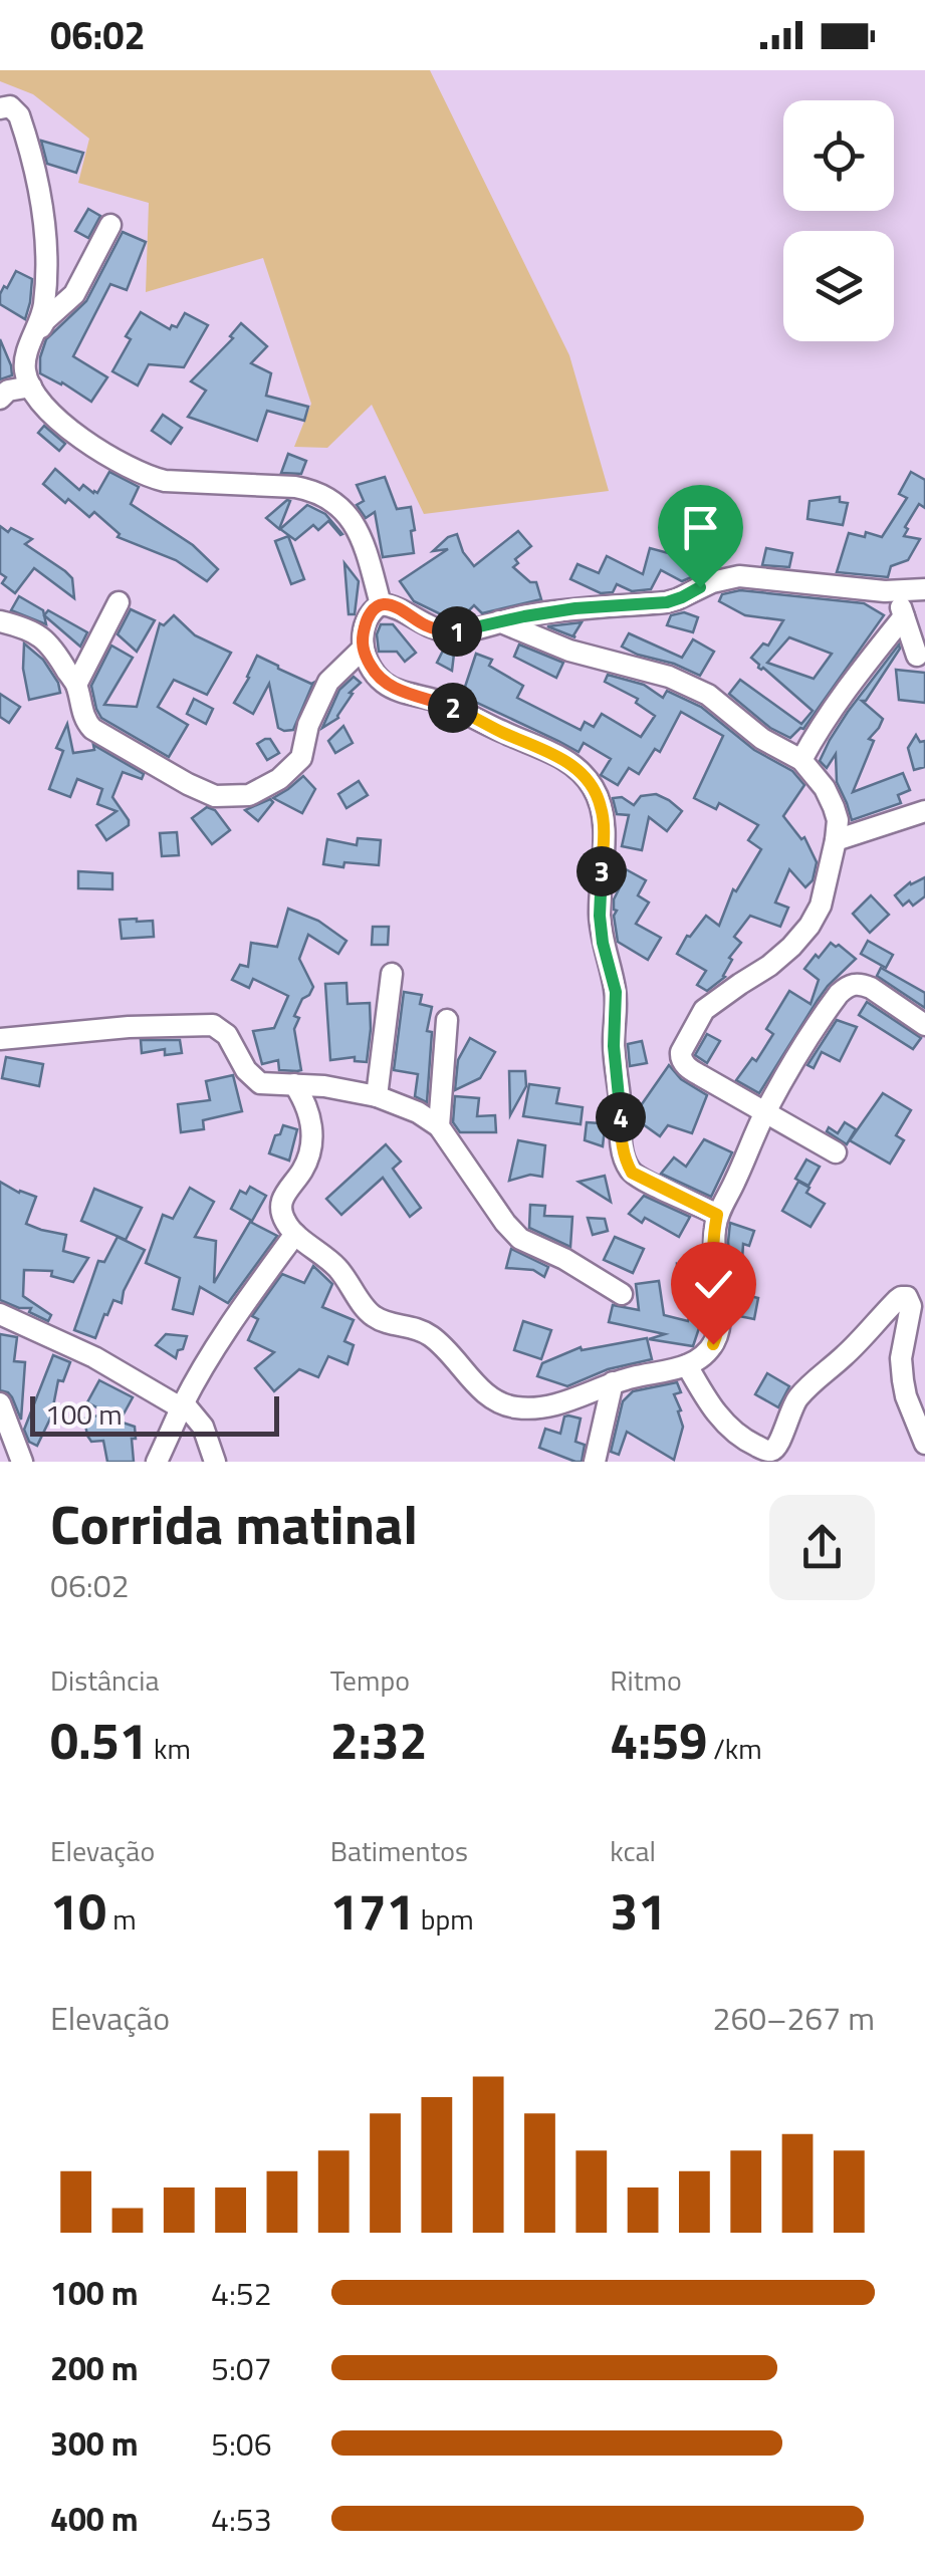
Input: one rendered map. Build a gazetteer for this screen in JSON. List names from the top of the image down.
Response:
{
  "scale_bar": "100 m",
  "page": {
    "status": "06:02",
    "pins": [
      "1",
      "2",
      "3",
      "4"
    ],
    "scale": "100 m",
    "heading": ["Corrida matinal", "06:02"],
    "stats": [
      ["Distância", "0.51 km"],
      ["Tempo", "2:32"],
      ["Ritmo", "4:59 /km"],
      ["Elevação", "10 m"],
      ["Batimentos", "171 bpm"],
      ["kcal", "31"]
    ],
    "chart": ["Elevação", "260–267 m"],
    "list": [
      {
        "name": "100 m",
        "note": "4:52"
      },
      {
        "name": "200 m",
        "note": "5:07"
      },
      {
        "name": "300 m",
        "note": "5:06"
      },
      {
        "name": "400 m",
        "note": "4:53"
      }
    ]
  }
}
